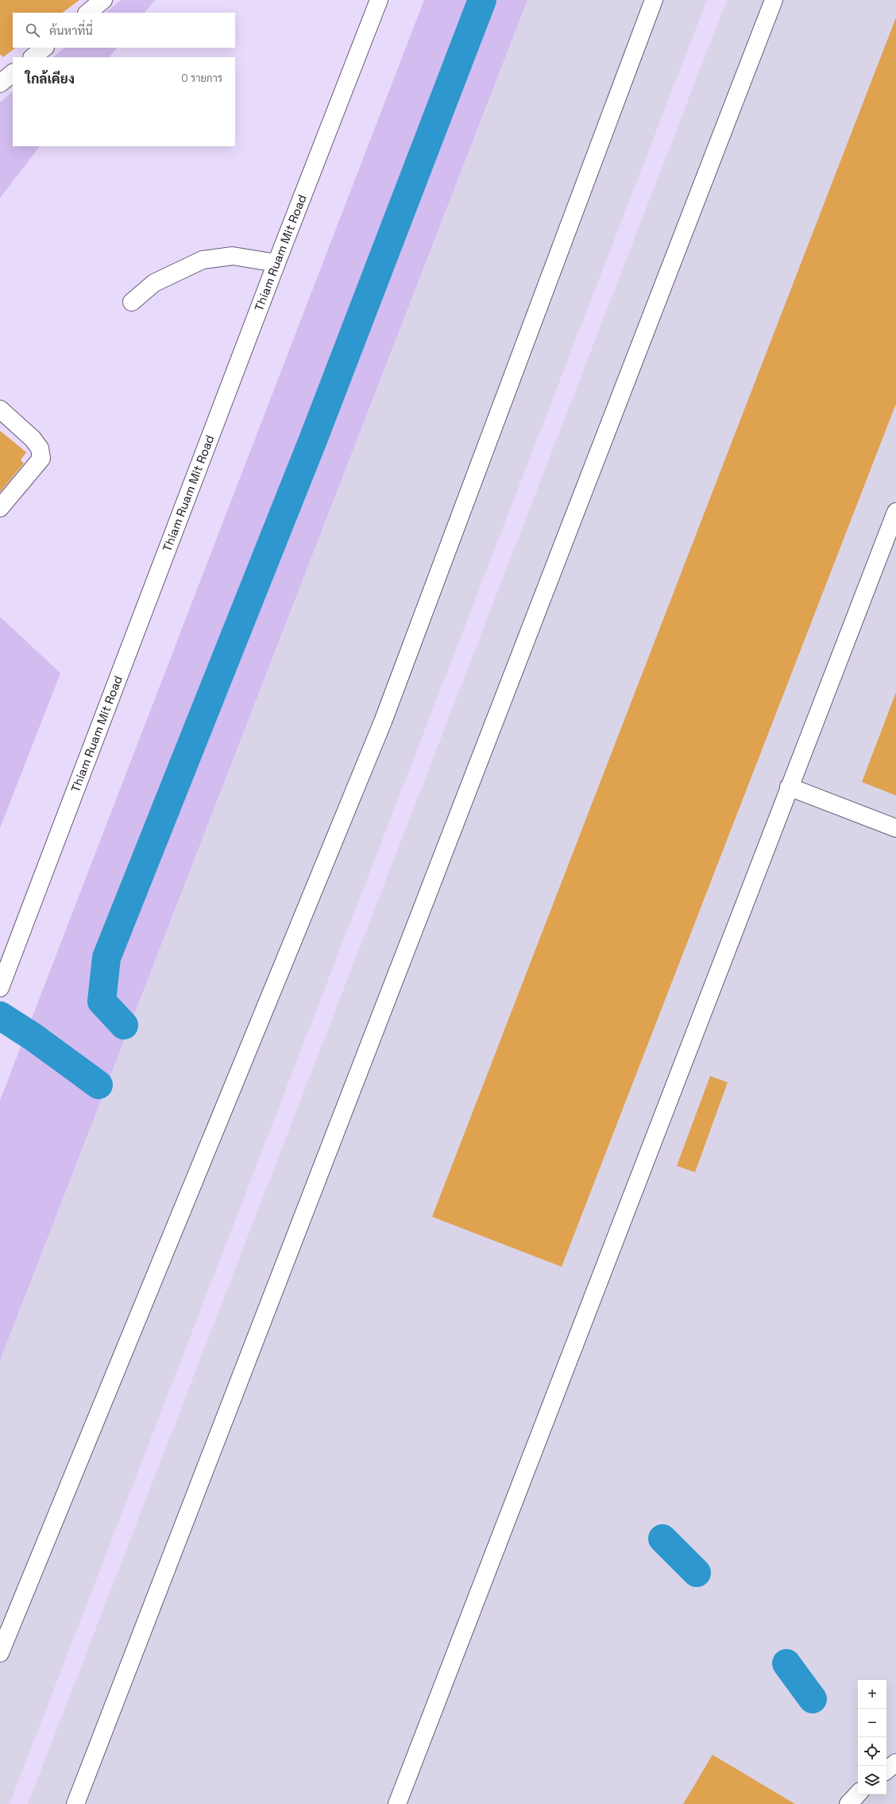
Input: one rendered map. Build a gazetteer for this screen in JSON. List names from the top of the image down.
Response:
{
  "streets": {
    "street": ["Thiam Ruam Mit Road"]
  },
  "page": {
    "search": "ค้นหาที่นี่",
    "heading": ["ใกล้เคียง", "0 รายการ"],
    "map_buttons": ["+", "−"]
  }
}
